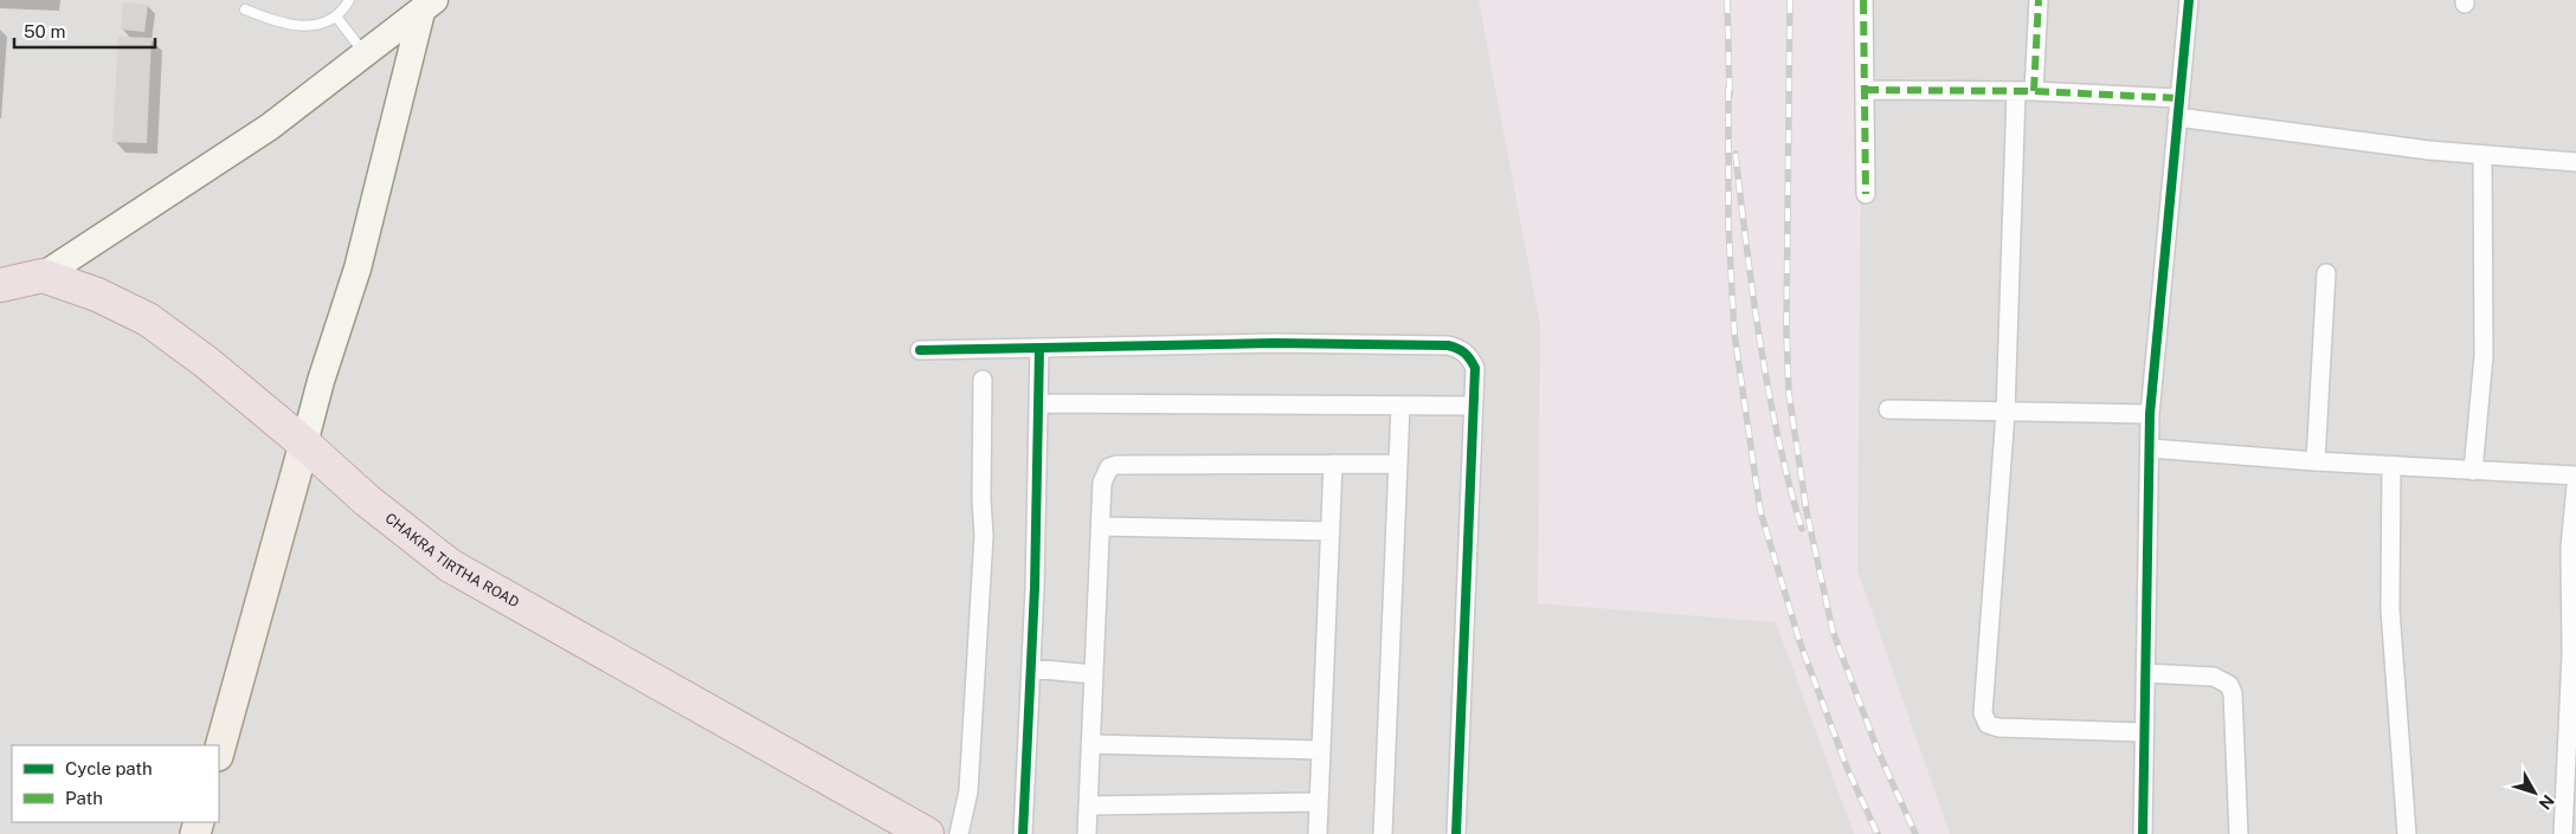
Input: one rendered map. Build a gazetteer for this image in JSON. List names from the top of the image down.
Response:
{
  "streets": {
    "highway": ["CHAKRA TIRTHA ROAD"]
  },
  "legend": ["Cycle path", "Path"],
  "scale_bar": "50 m",
  "north": "bottom right"
}
